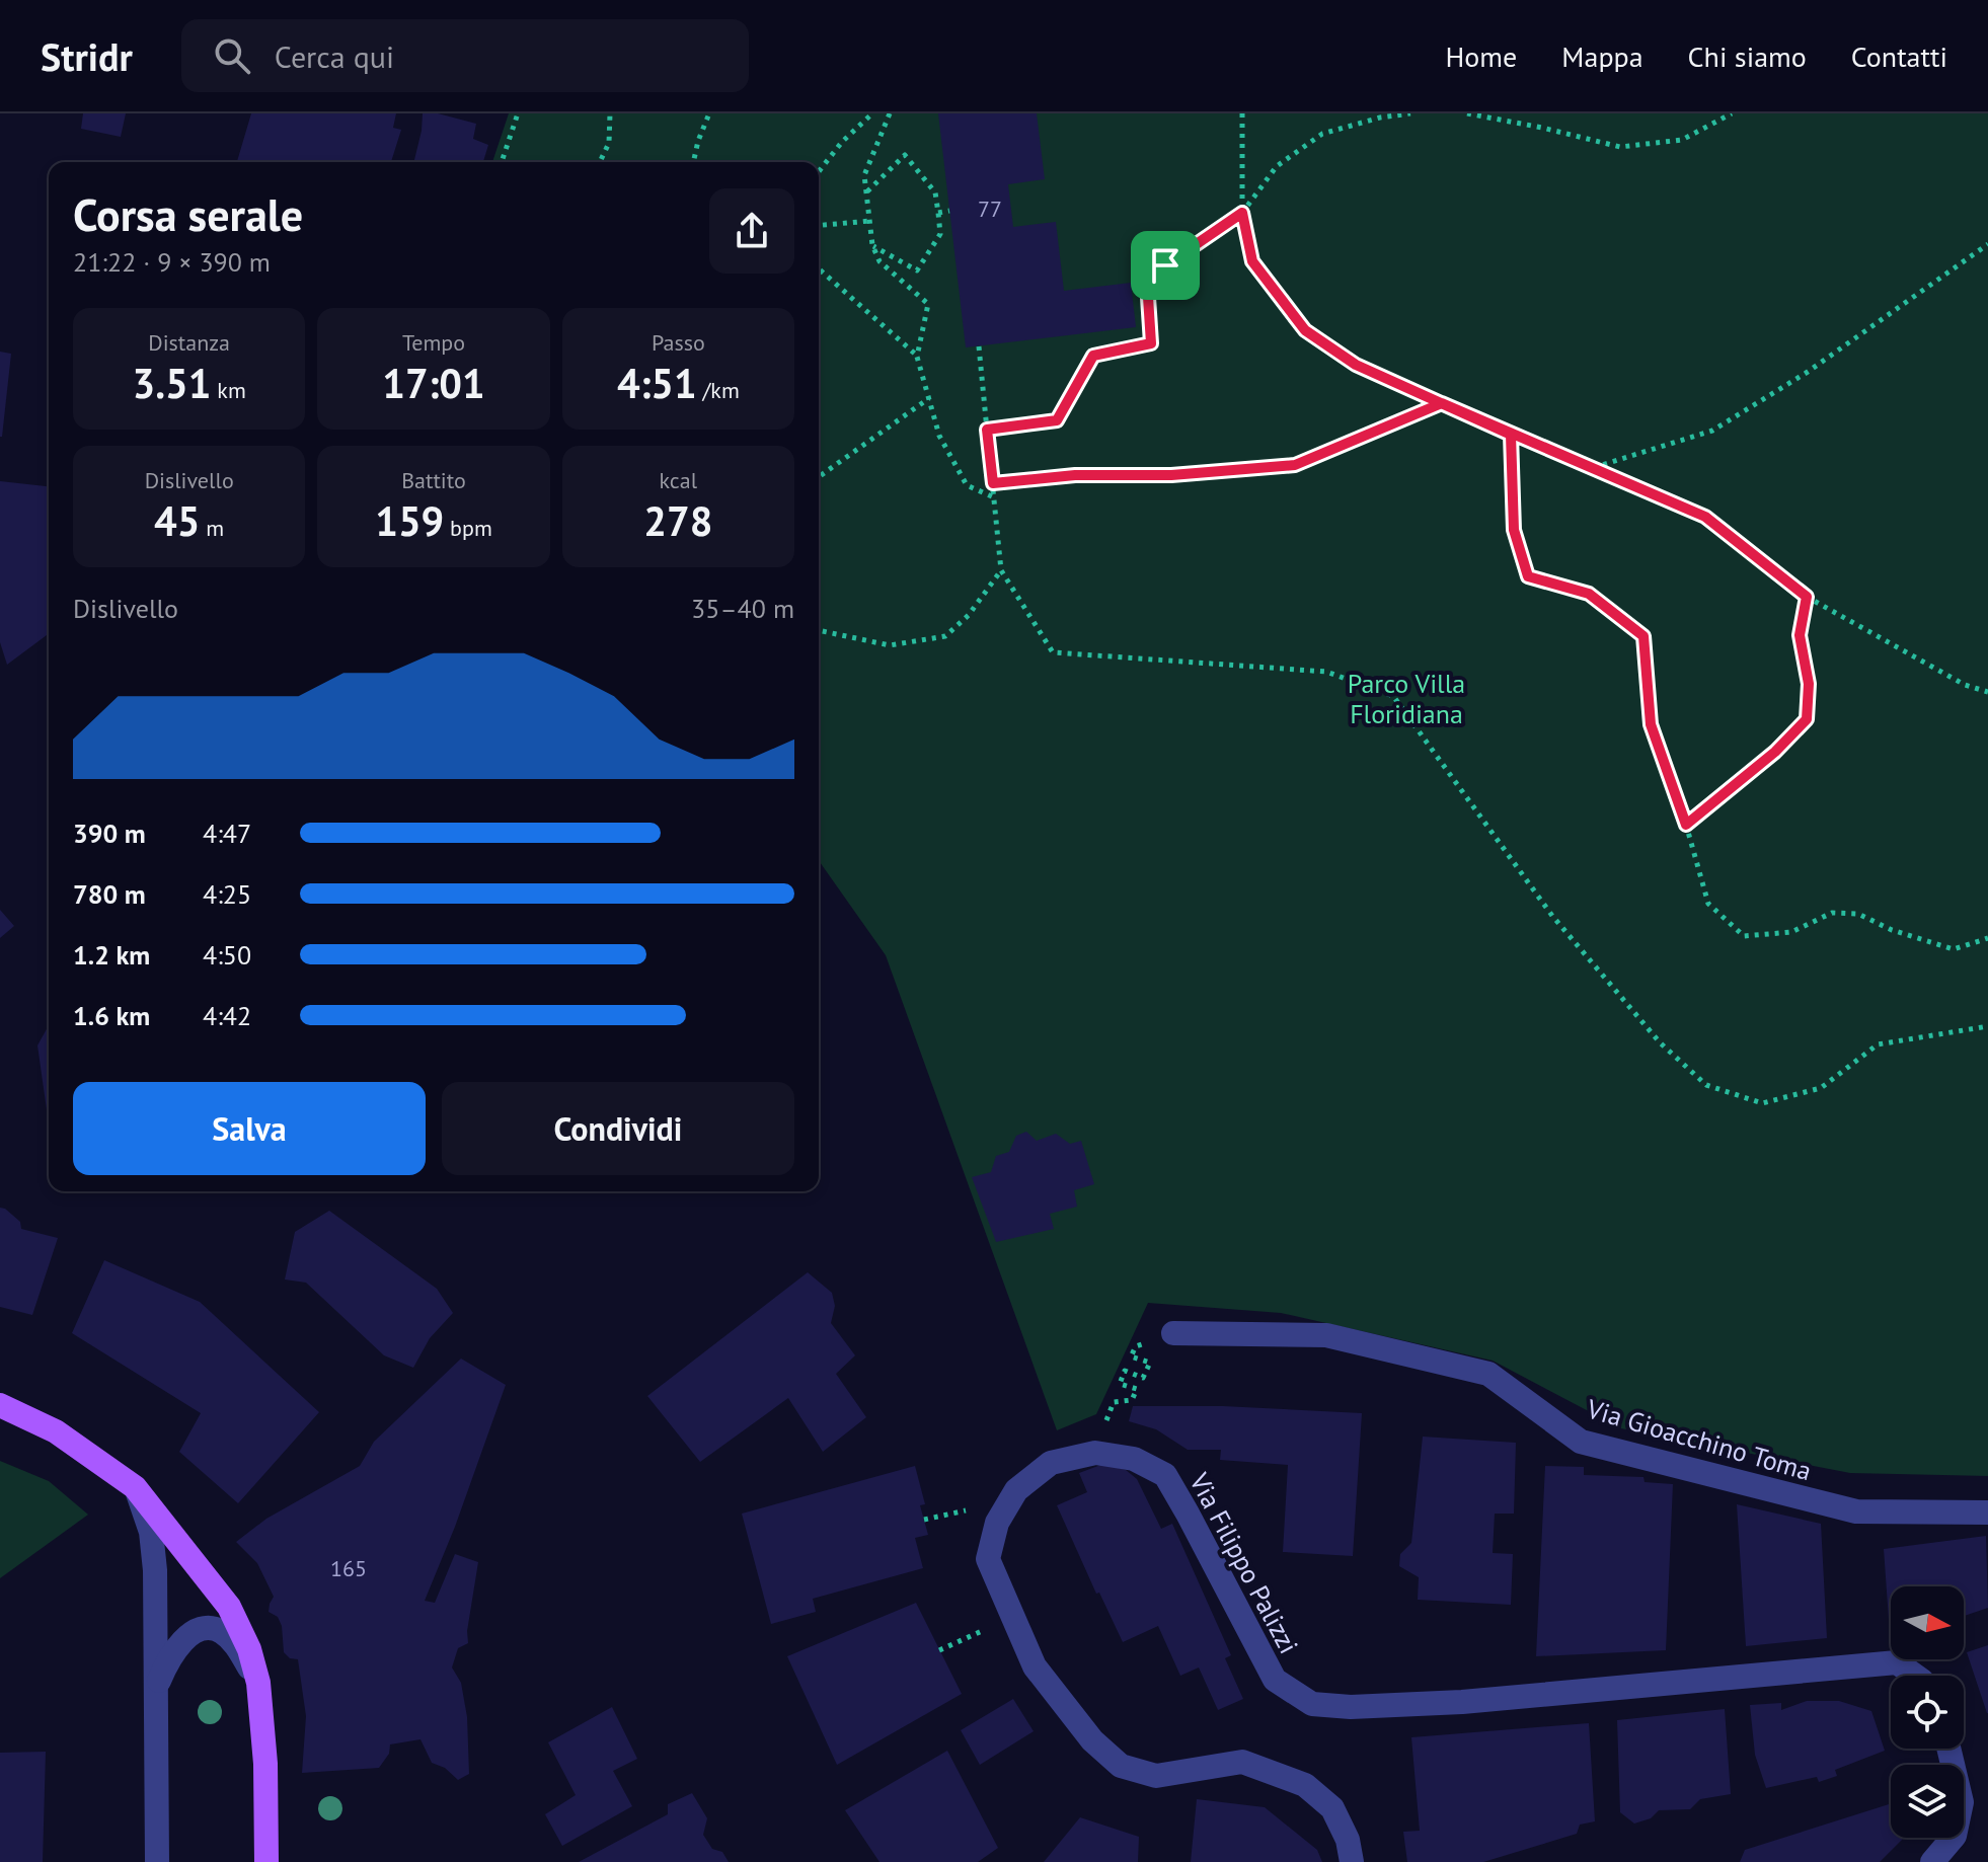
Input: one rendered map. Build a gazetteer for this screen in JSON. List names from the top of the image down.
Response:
{
  "streets": {
    "street": ["Via Gioacchino Toma", "Via Filippo Palizzi"]
  },
  "parks": ["Parco Villa Floridiana"],
  "house_numbers": ["77", "165"],
  "north": "right",
  "page": {
    "header": "Stridr",
    "search": "Cerca qui",
    "nav": [
      "Home",
      "Mappa",
      "Chi siamo",
      "Contatti"
    ],
    "heading": ["Corsa serale", "21:22 · 9 × 390 m"],
    "stats": [
      ["Distanza", "3.51 km"],
      ["Tempo", "17:01"],
      ["Passo", "4:51 /km"],
      ["Dislivello", "45 m"],
      ["Battito", "159 bpm"],
      ["kcal", "278"]
    ],
    "chart": ["Dislivello", "35–40 m"],
    "list": [
      {
        "name": "390 m",
        "note": "4:47"
      },
      {
        "name": "780 m",
        "note": "4:25"
      },
      {
        "name": "1.2 km",
        "note": "4:50"
      },
      {
        "name": "1.6 km",
        "note": "4:42"
      }
    ],
    "buttons": ["Salva", "Condividi"]
  }
}
